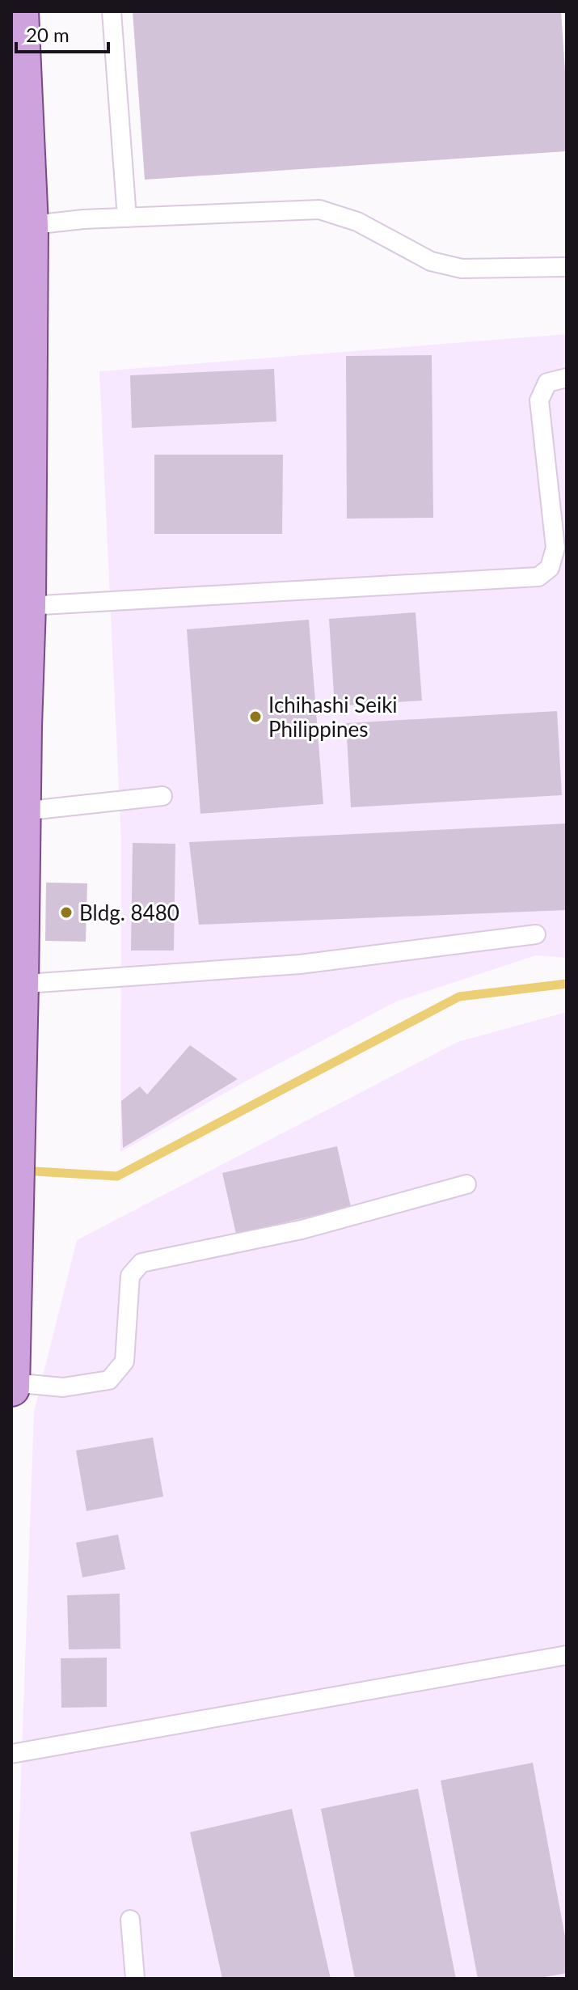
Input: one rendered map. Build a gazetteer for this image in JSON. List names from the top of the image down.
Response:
{
  "places": ["Ichihashi Seiki Philippines", "Bldg. 8480"],
  "scale_bar": "20 m"
}
